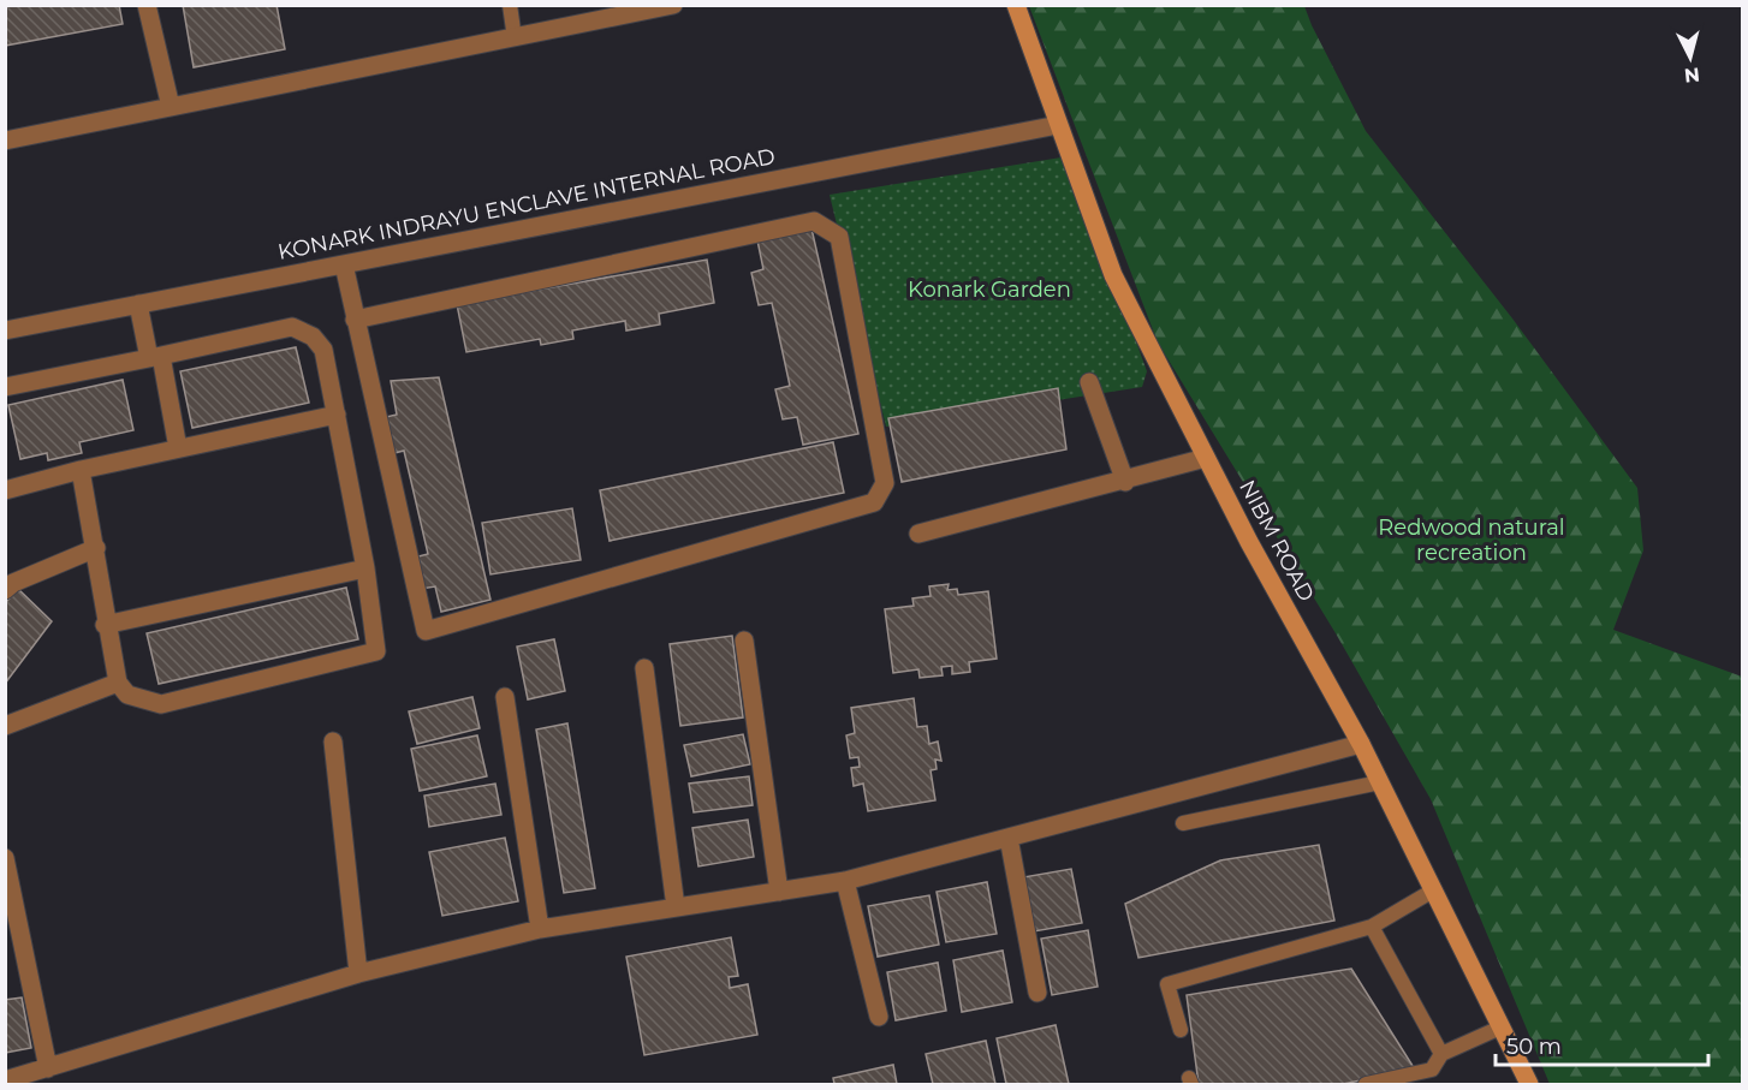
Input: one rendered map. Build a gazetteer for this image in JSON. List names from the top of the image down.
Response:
{
  "streets": {
    "main road": ["NIBM ROAD"],
    "street": ["KONARK INDRAYU ENCLAVE INTERNAL ROAD"]
  },
  "crossings": [
    ["KONARK INDRAYU ENCLAVE INTERNAL ROAD", "NIBM ROAD"]
  ],
  "parks": ["Konark Garden", "Redwood natural recreation"],
  "scale_bar": "50 m",
  "north": "bottom"
}
